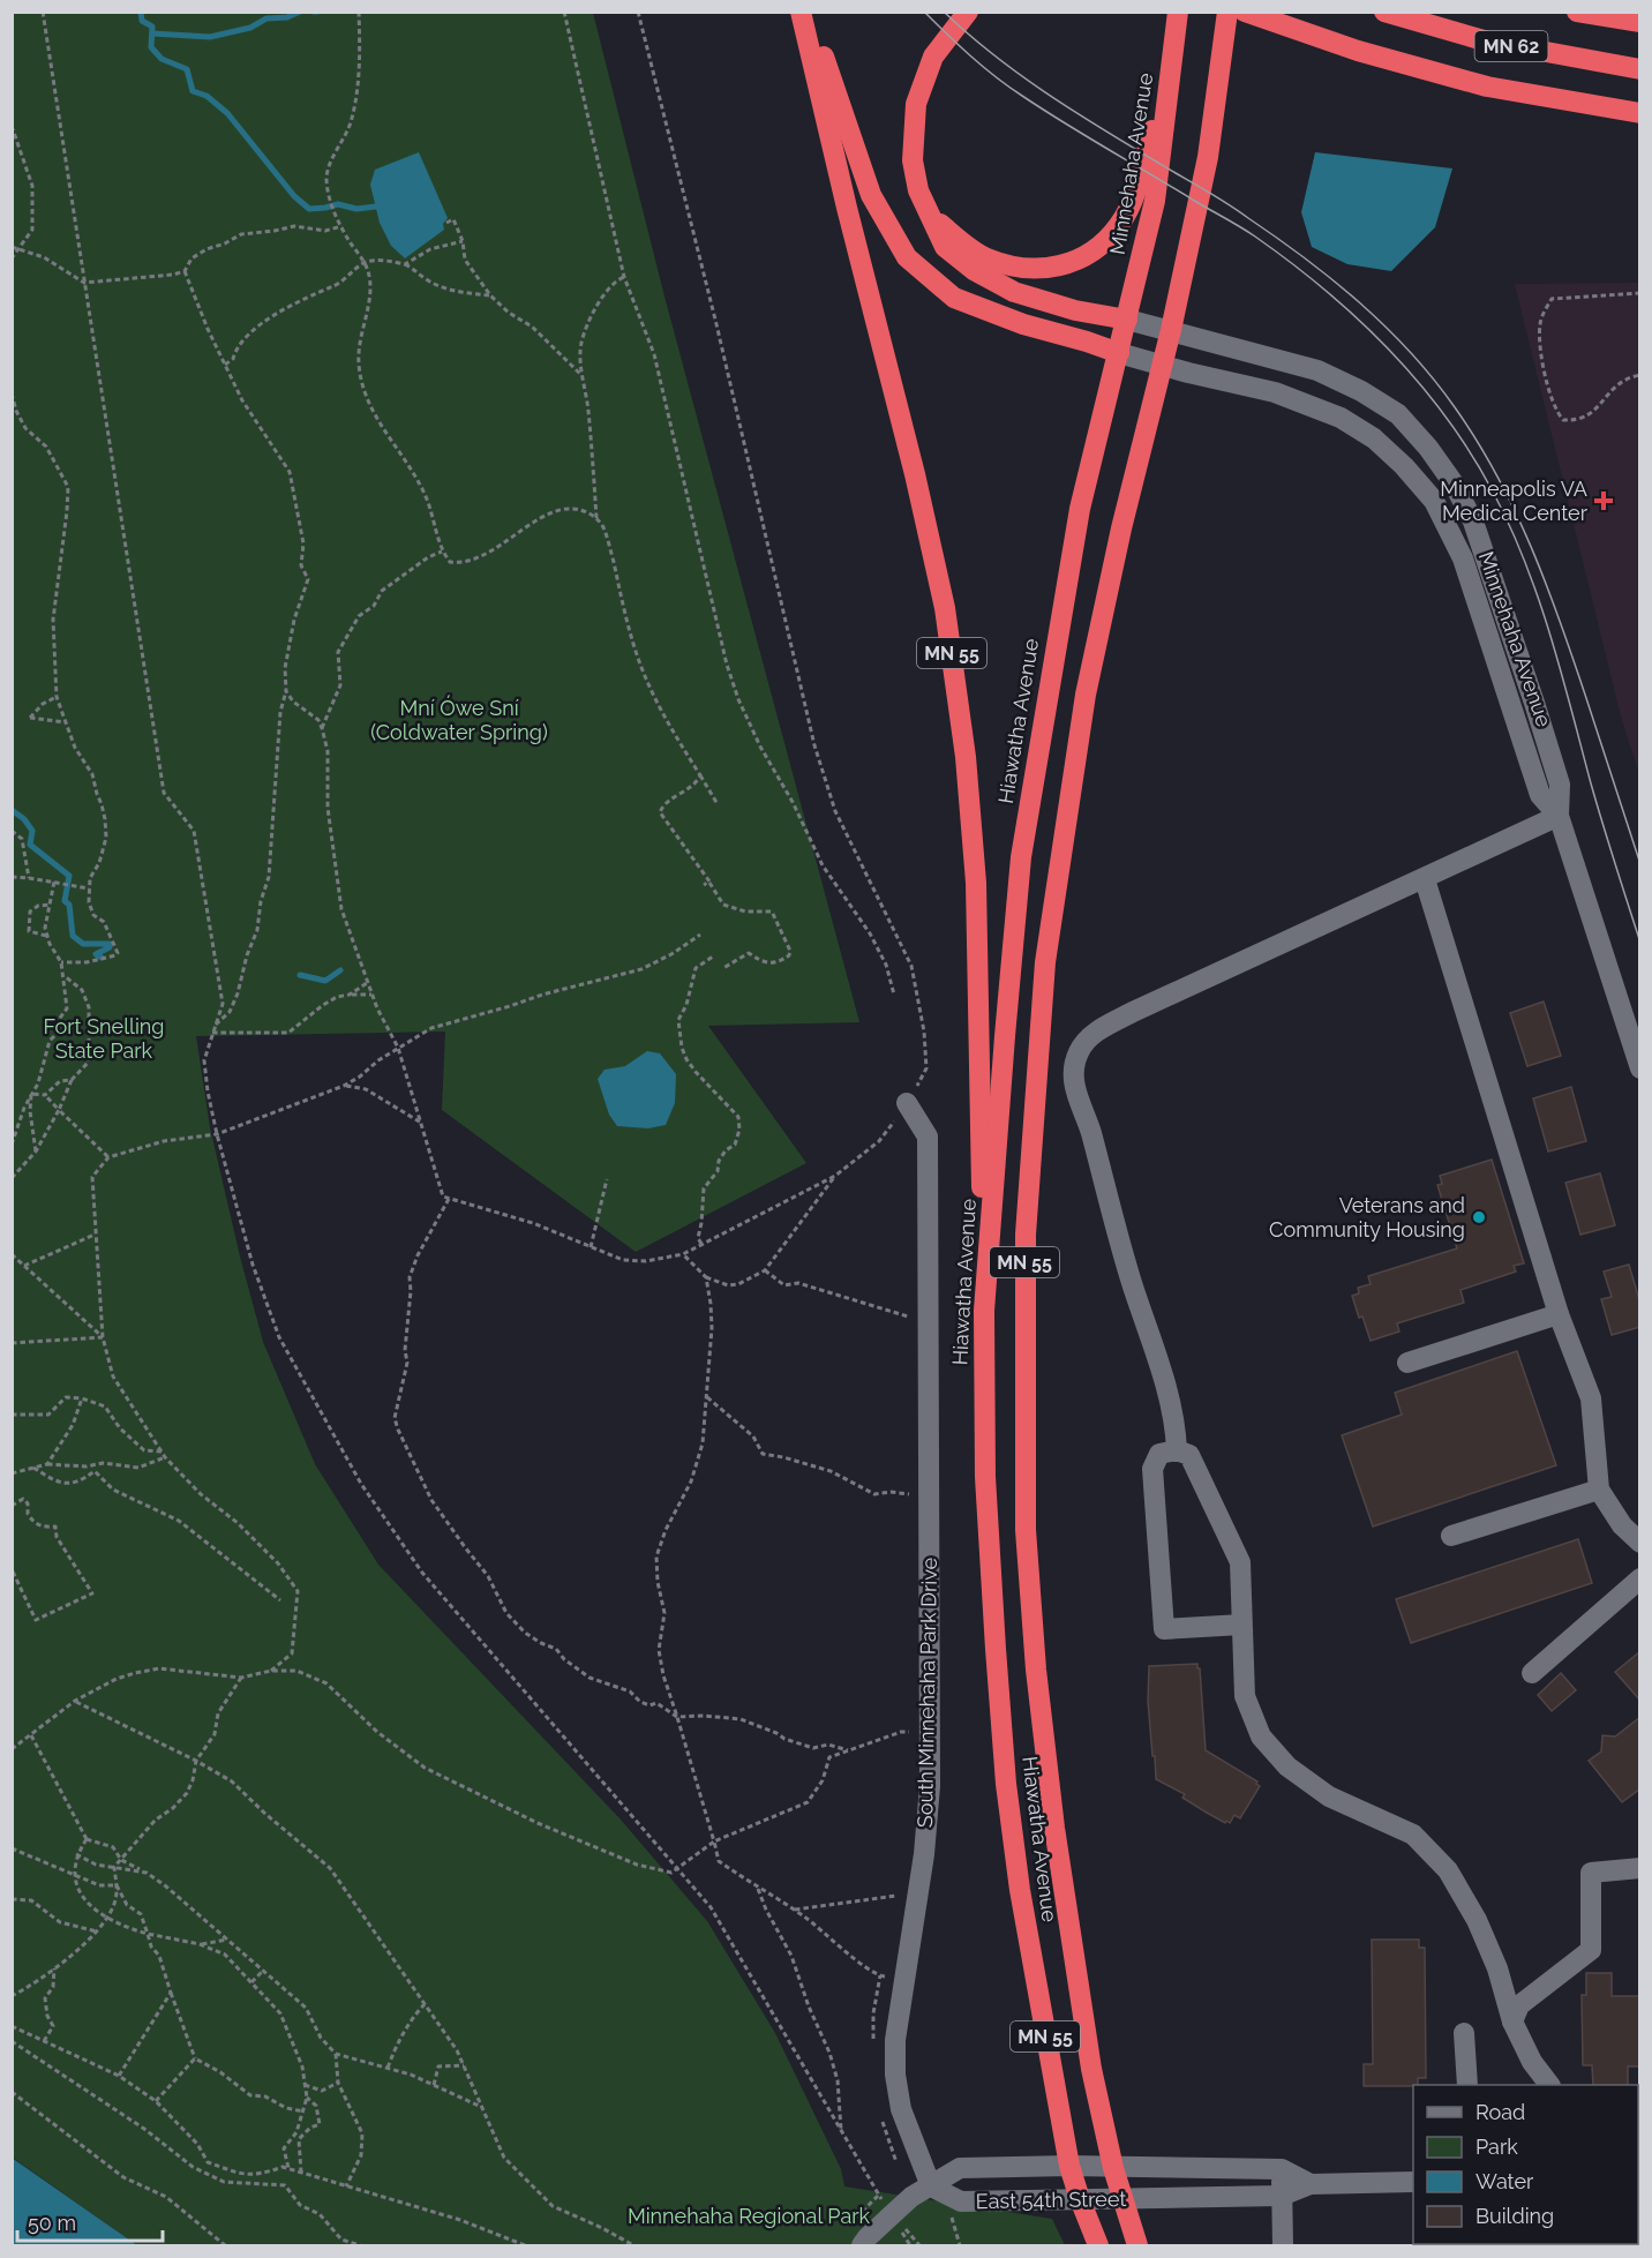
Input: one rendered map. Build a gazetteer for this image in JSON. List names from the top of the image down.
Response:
{
  "streets": {
    "highway": [
      "MN 62",
      "Minnehaha Avenue",
      "MN 55",
      "Hiawatha Avenue"
    ],
    "street": ["South Minnehaha Park Drive", "East 54th Street"]
  },
  "crossings": [
    ["Minnehaha Avenue", "MN 55"],
    ["Minnehaha Avenue", "Hiawatha Avenue"],
    ["MN 55", "Hiawatha Avenue"],
    ["Hiawatha Avenue", "East 54th Street"],
    ["South Minnehaha Park Drive", "East 54th Street"]
  ],
  "parks": ["Mní Ówe Sní (Coldwater Spring)", "Fort Snelling State Park", "Minnehaha Regional Park"],
  "places": {
    "health": ["Minneapolis VA Medical Center"],
    "other": ["Veterans and Community Housing"]
  },
  "legend": [
    "Road",
    "Park",
    "Water",
    "Building"
  ],
  "scale_bar": "50 m"
}
